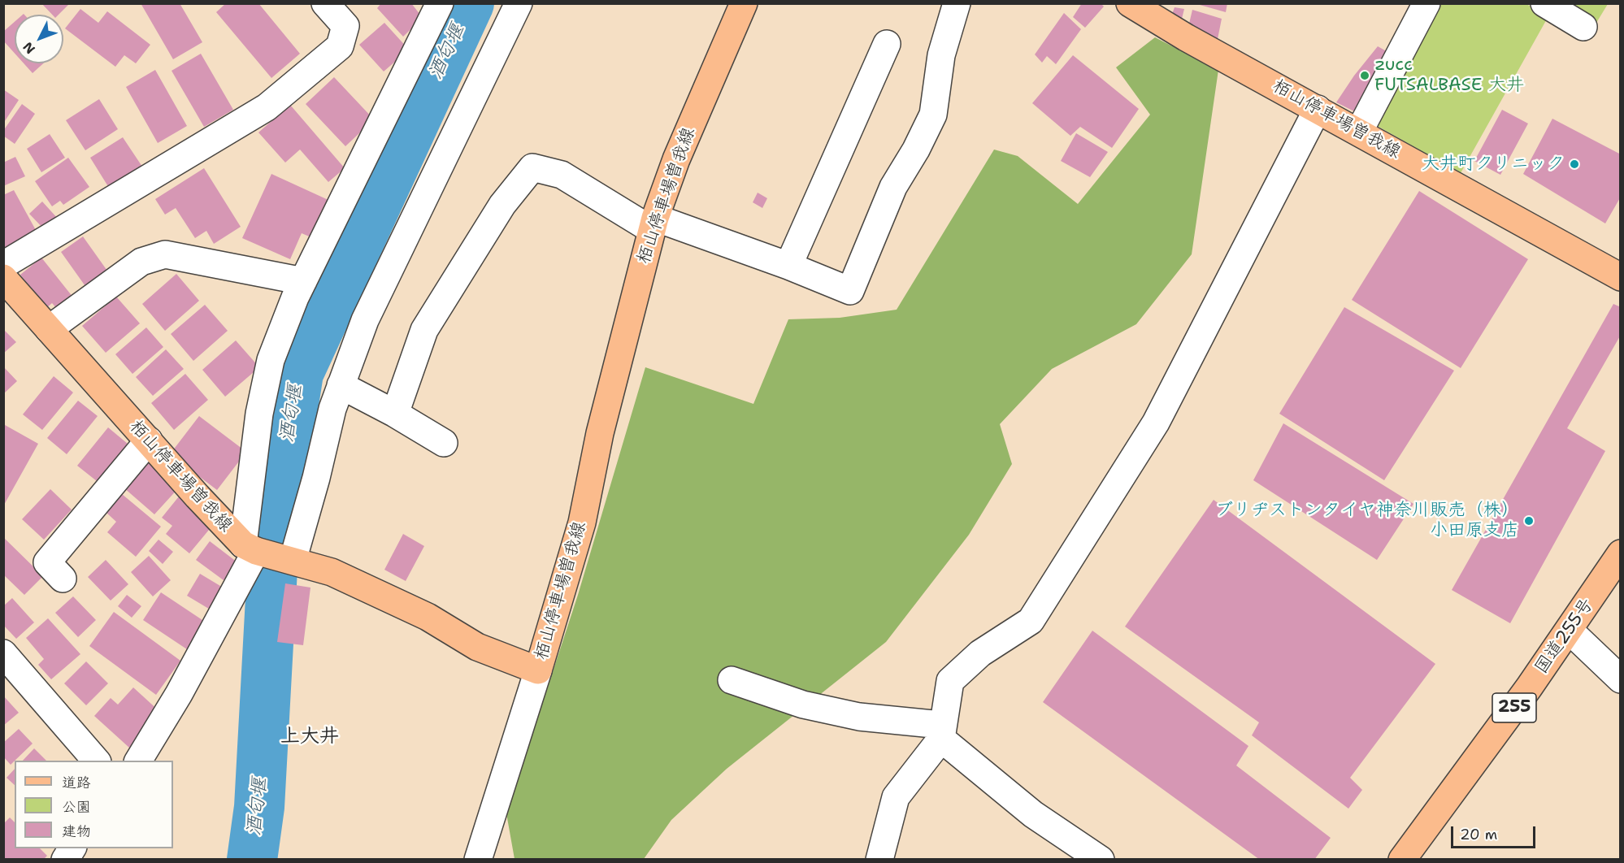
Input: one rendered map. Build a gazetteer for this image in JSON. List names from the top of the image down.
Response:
{
  "streets": {
    "main road": ["栢山停車場曽我線", "国道255号", "255"]
  },
  "districts": ["上大井"],
  "water": ["酒匂堰"],
  "places": ["zucc FUTSALBASE 大井", "大井町クリニック", "ブリヂストンタイヤ神奈川販売（株） 小田原支店"],
  "legend": ["道路", "公園", "建物"],
  "scale_bar": "20 m",
  "north": "bottom left"
}
